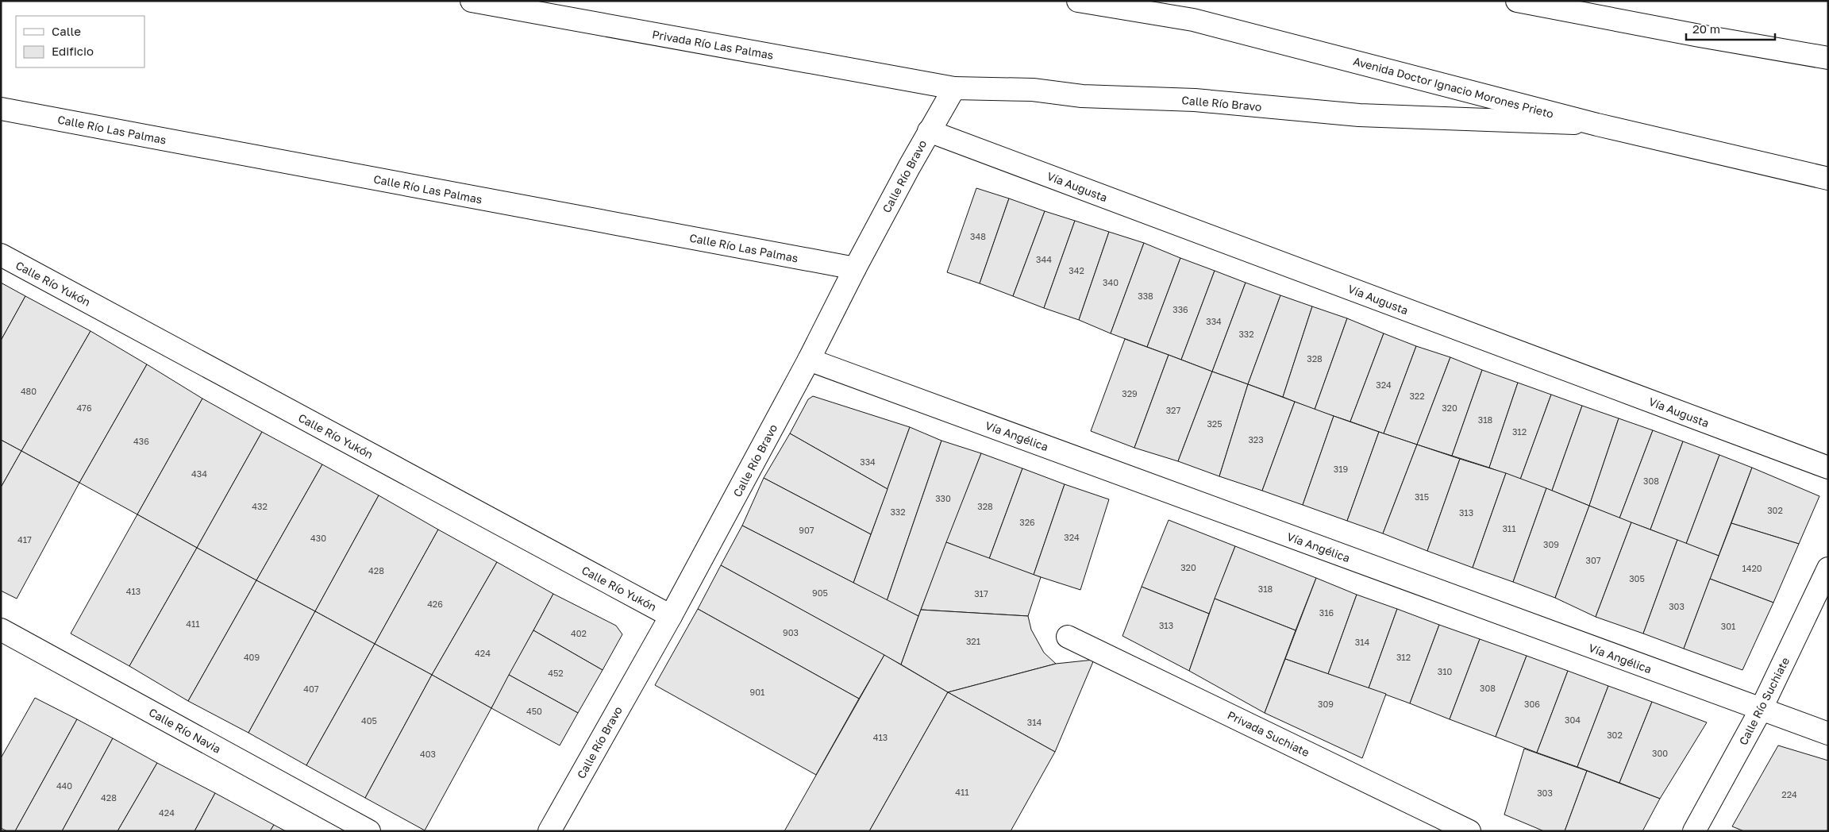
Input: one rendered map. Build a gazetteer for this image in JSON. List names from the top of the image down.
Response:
{
  "streets": {
    "street": [
      "Privada Río Las Palmas",
      "Avenida Doctor Ignacio Morones Prieto",
      "Calle Río Bravo",
      "Calle Río Las Palmas",
      "Vía Augusta",
      "Calle Río Yukón",
      "Vía Angélica",
      "Calle Río Suchiate",
      "Calle Río Navia",
      "Privada Suchiate"
    ]
  },
  "crossings": [
    ["Privada Río Las Palmas", "Calle Río Bravo"],
    ["Avenida Doctor Ignacio Morones Prieto", "Calle Río Bravo"],
    ["Calle Río Bravo", "Calle Río Las Palmas"],
    ["Calle Río Bravo", "Vía Augusta"],
    ["Calle Río Bravo", "Calle Río Yukón"],
    ["Calle Río Bravo", "Vía Angélica"],
    ["Vía Angélica", "Calle Río Suchiate"]
  ],
  "house_numbers": [
    "348",
    "344",
    "342",
    "340",
    "338",
    "336",
    "334",
    "332",
    "328",
    "324",
    "480",
    "329",
    "322",
    "476",
    "320",
    "327",
    "318",
    "325",
    "312",
    "323",
    "436",
    "334",
    "319",
    "434",
    "308",
    "315",
    "330",
    "432",
    "328",
    "302",
    "332",
    "313",
    "326",
    "311",
    "907",
    "324",
    "430",
    "417",
    "309",
    "307",
    "320",
    "1420",
    "428",
    "305",
    "318",
    "413",
    "905",
    "317",
    "426",
    "303",
    "316",
    "411",
    "313",
    "301",
    "903",
    "402",
    "321",
    "314",
    "424",
    "409",
    "312",
    "310",
    "452",
    "308",
    "407",
    "901",
    "309",
    "306",
    "450",
    "304",
    "405",
    "314",
    "302",
    "413",
    "300",
    "403",
    "440",
    "411",
    "303",
    "224",
    "428",
    "424"
  ],
  "legend": ["Calle", "Edificio"],
  "scale_bar": "20 m"
}
